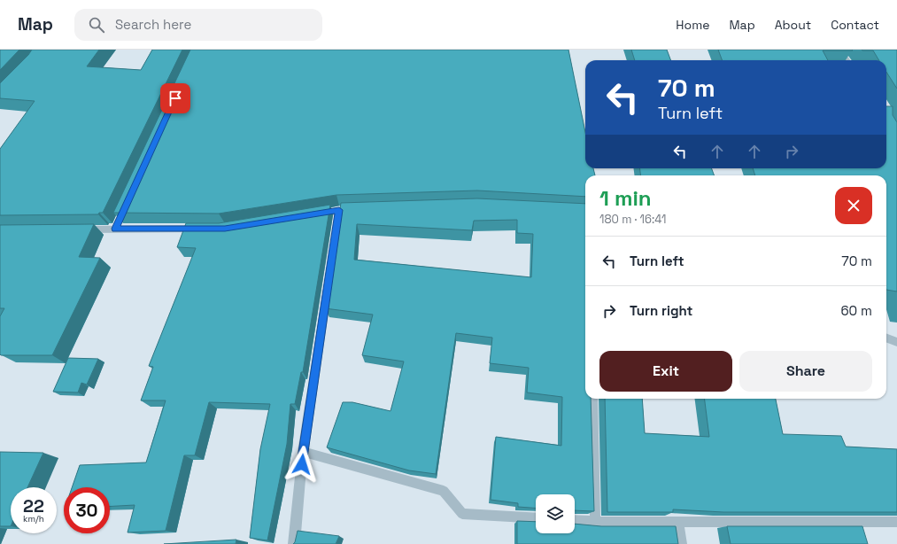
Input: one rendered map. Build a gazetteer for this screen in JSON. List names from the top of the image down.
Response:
{
  "page": {
    "header": "Map",
    "search": "Search here",
    "nav": [
      "Home",
      "Map",
      "About",
      "Contact"
    ],
    "turn": ["70 m", "Turn left"],
    "heading": ["1 min", "180 m · 16:41"],
    "list": [
      {
        "name": "Turn left",
        "value": "70 m"
      },
      {
        "name": "Turn right",
        "value": "60 m"
      }
    ],
    "buttons": ["Exit", "Share"],
    "speed": "22 km/h",
    "limit": "30"
  }
}
